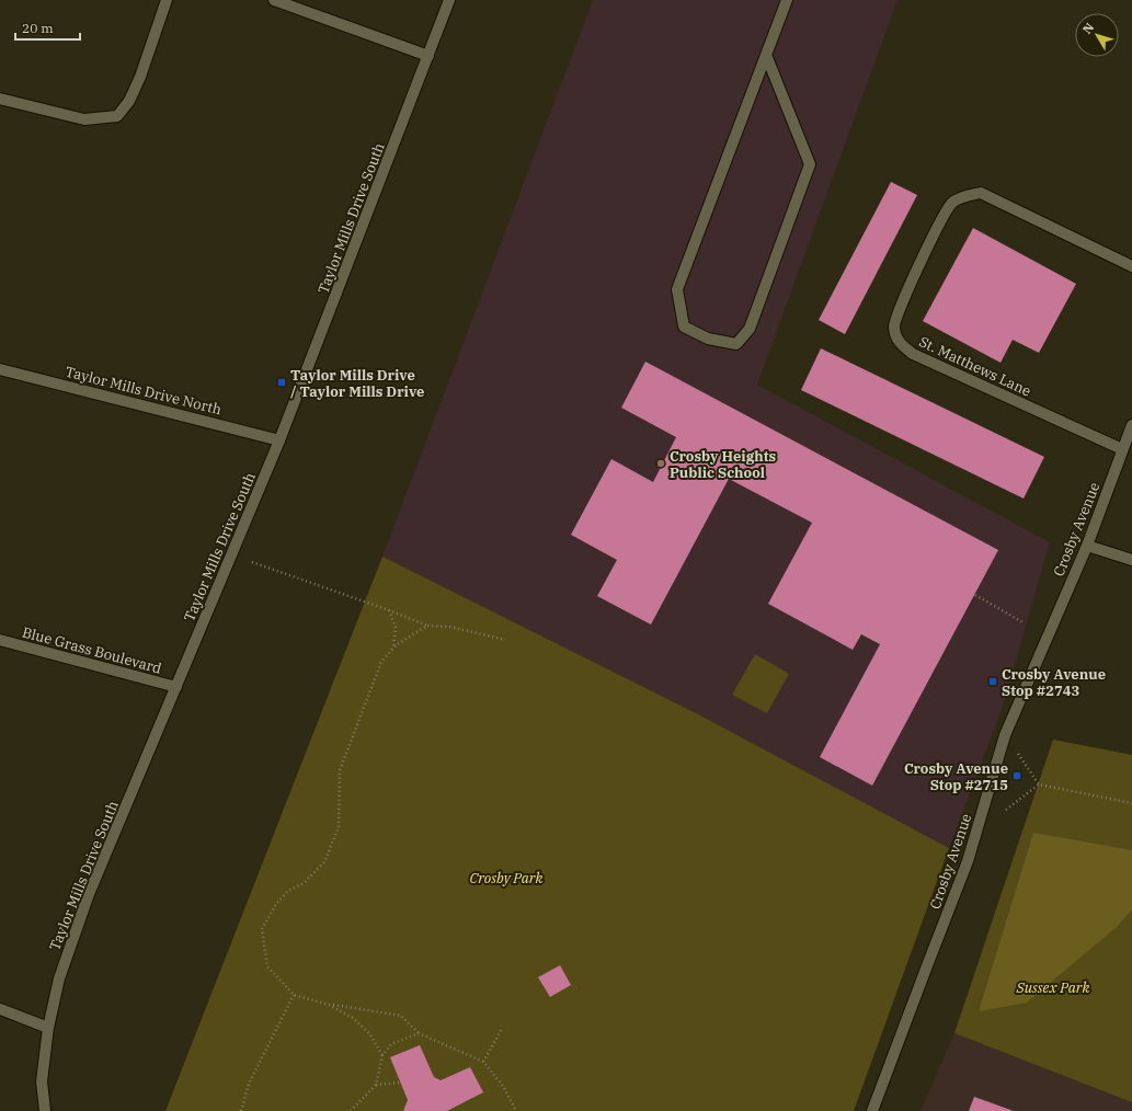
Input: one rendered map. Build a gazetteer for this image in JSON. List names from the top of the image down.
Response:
{
  "streets": {
    "street": [
      "Taylor Mills Drive South",
      "St. Matthews Lane",
      "Taylor Mills Drive North",
      "Crosby Avenue",
      "Blue Grass Boulevard"
    ]
  },
  "crossings": [
    ["Taylor Mills Drive South", "Taylor Mills Drive North"],
    ["Taylor Mills Drive South", "Blue Grass Boulevard"],
    ["St. Matthews Lane", "Crosby Avenue"]
  ],
  "parks": ["Crosby Park", "Sussex Park"],
  "places": {
    "transit": ["Taylor Mills Drive / Taylor Mills Drive", "Crosby Avenue Stop #2743", "Crosby Avenue Stop #2715"],
    "other": ["Crosby Heights Public School"]
  },
  "scale_bar": "20 m",
  "north": "top left"
}
